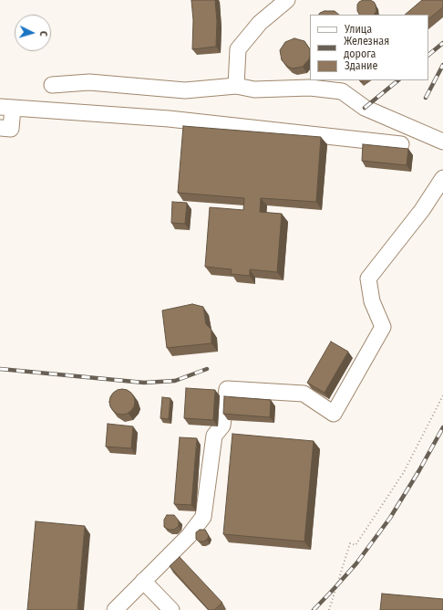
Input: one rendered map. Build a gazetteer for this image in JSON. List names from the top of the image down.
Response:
{
  "legend": ["Улица", "Железная дорога", "Здание"],
  "north": "right"
}
